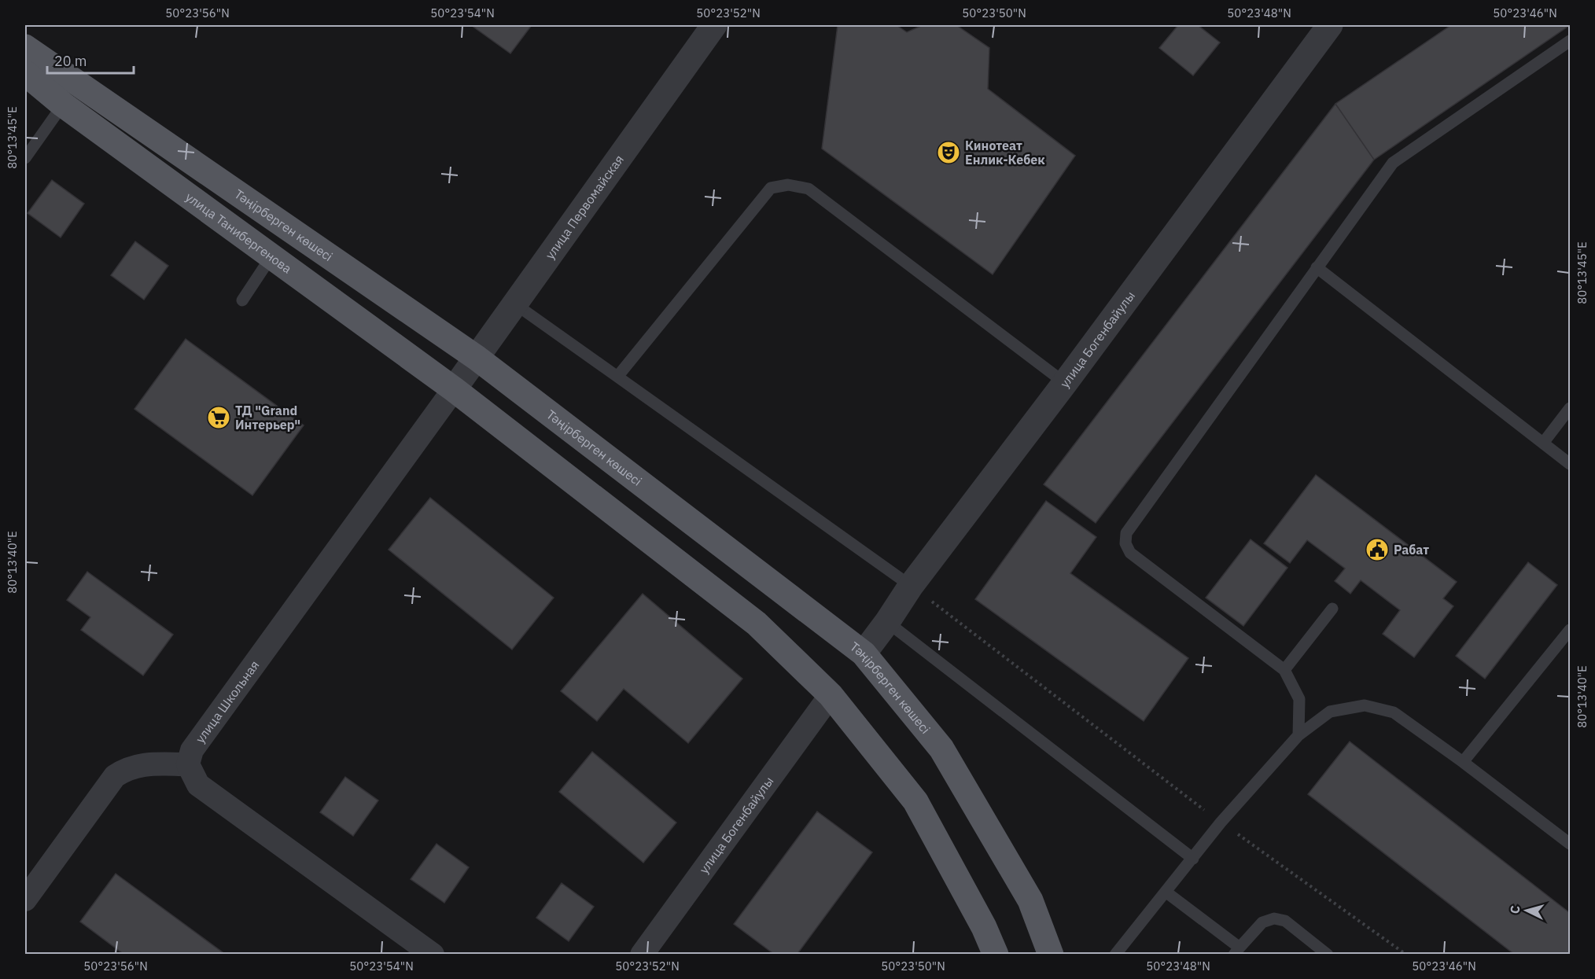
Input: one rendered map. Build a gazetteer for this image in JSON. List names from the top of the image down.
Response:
{
  "streets": {
    "main road": ["Тәңірберген көшесі", "улица Танибергенова"],
    "street": ["улица Первомайская", "улица Богенбайулы", "улица Школьная"]
  },
  "crossings": [
    ["улица Первомайская", "Тәңірберген көшесі"],
    ["улица Первомайская", "улица Танибергенова"],
    ["улица Первомайская", "улица Школьная"],
    ["Тәңірберген көшесі", "улица Богенбайулы"],
    ["улица Танибергенова", "улица Школьная"]
  ],
  "places": {
    "theatre": ["Кинотеат Енлик-Кебек"],
    "supermarket": ["ТД \"Grand Интерьер\""],
    "public building": ["Рабат"]
  },
  "scale_bar": "20 m",
  "north": "left",
  "coordinates": [
    "50°23'56\"N",
    "50°23'54\"N",
    "50°23'52\"N",
    "50°23'50\"N",
    "50°23'48\"N",
    "50°23'46\"N",
    "80°13'45\"E",
    "80°13'40\"E"
  ]
}
